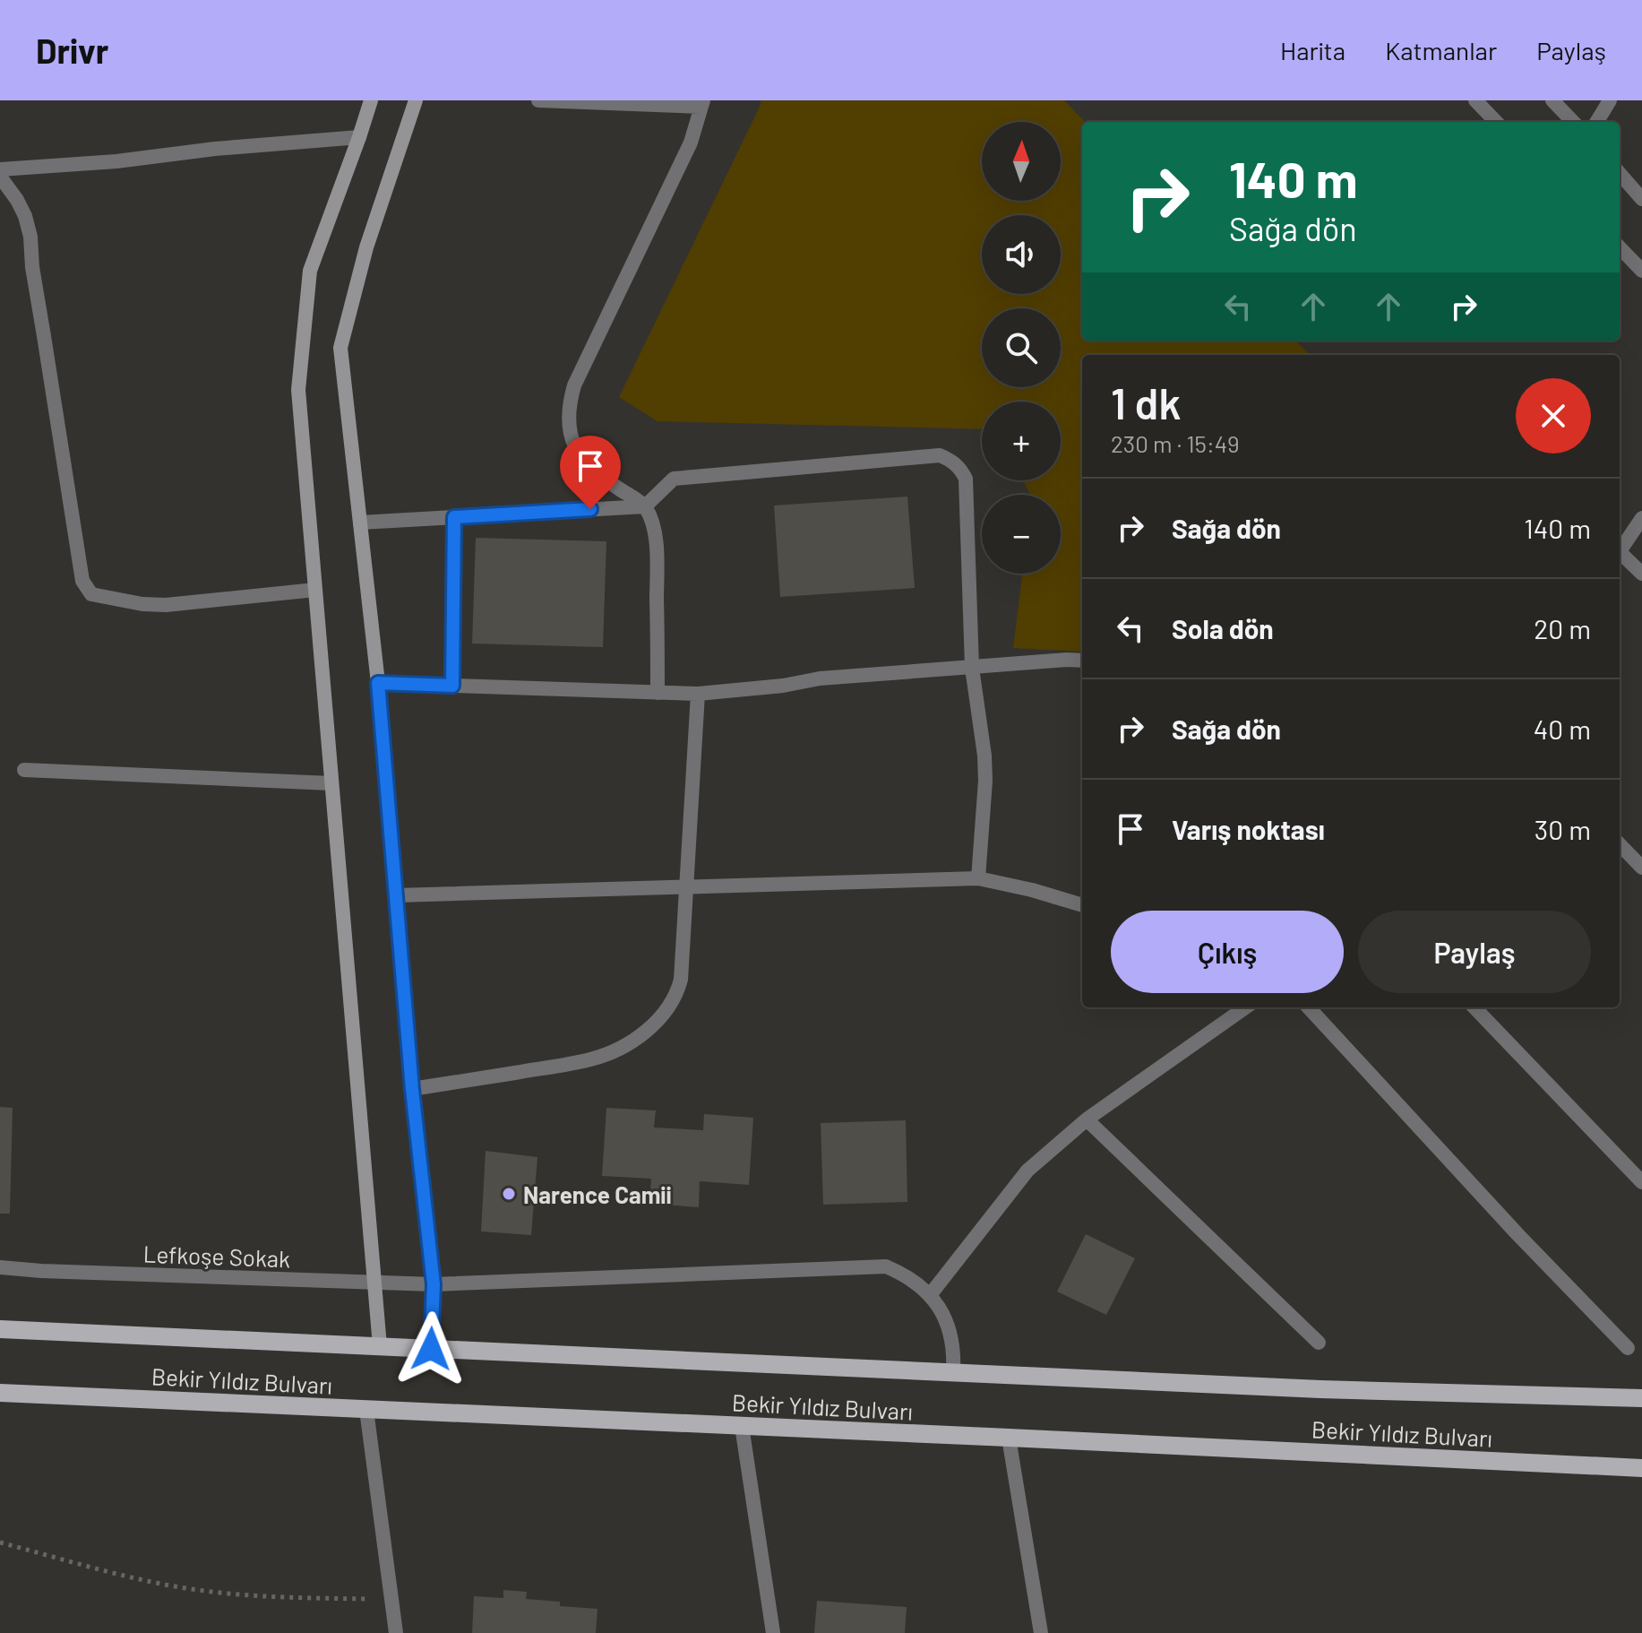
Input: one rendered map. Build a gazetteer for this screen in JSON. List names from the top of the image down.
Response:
{
  "streets": {
    "main road": ["Bekir Yıldız Bulvarı"],
    "street": ["Lefkoşe Sokak"]
  },
  "places": ["Narence Camii"],
  "north": "top",
  "page": {
    "header": "Drivr",
    "nav": ["Harita", "Katmanlar", "Paylaş"],
    "map_buttons": ["+", "−"],
    "turn": ["140 m", "Sağa dön"],
    "heading": ["1 dk", "230 m · 15:49"],
    "list": [
      {
        "name": "Sağa dön",
        "value": "140 m"
      },
      {
        "name": "Sola dön",
        "value": "20 m"
      },
      {
        "name": "Sağa dön",
        "value": "40 m"
      },
      {
        "name": "Varış noktası",
        "value": "30 m"
      }
    ],
    "buttons": ["Çıkış", "Paylaş"]
  }
}
